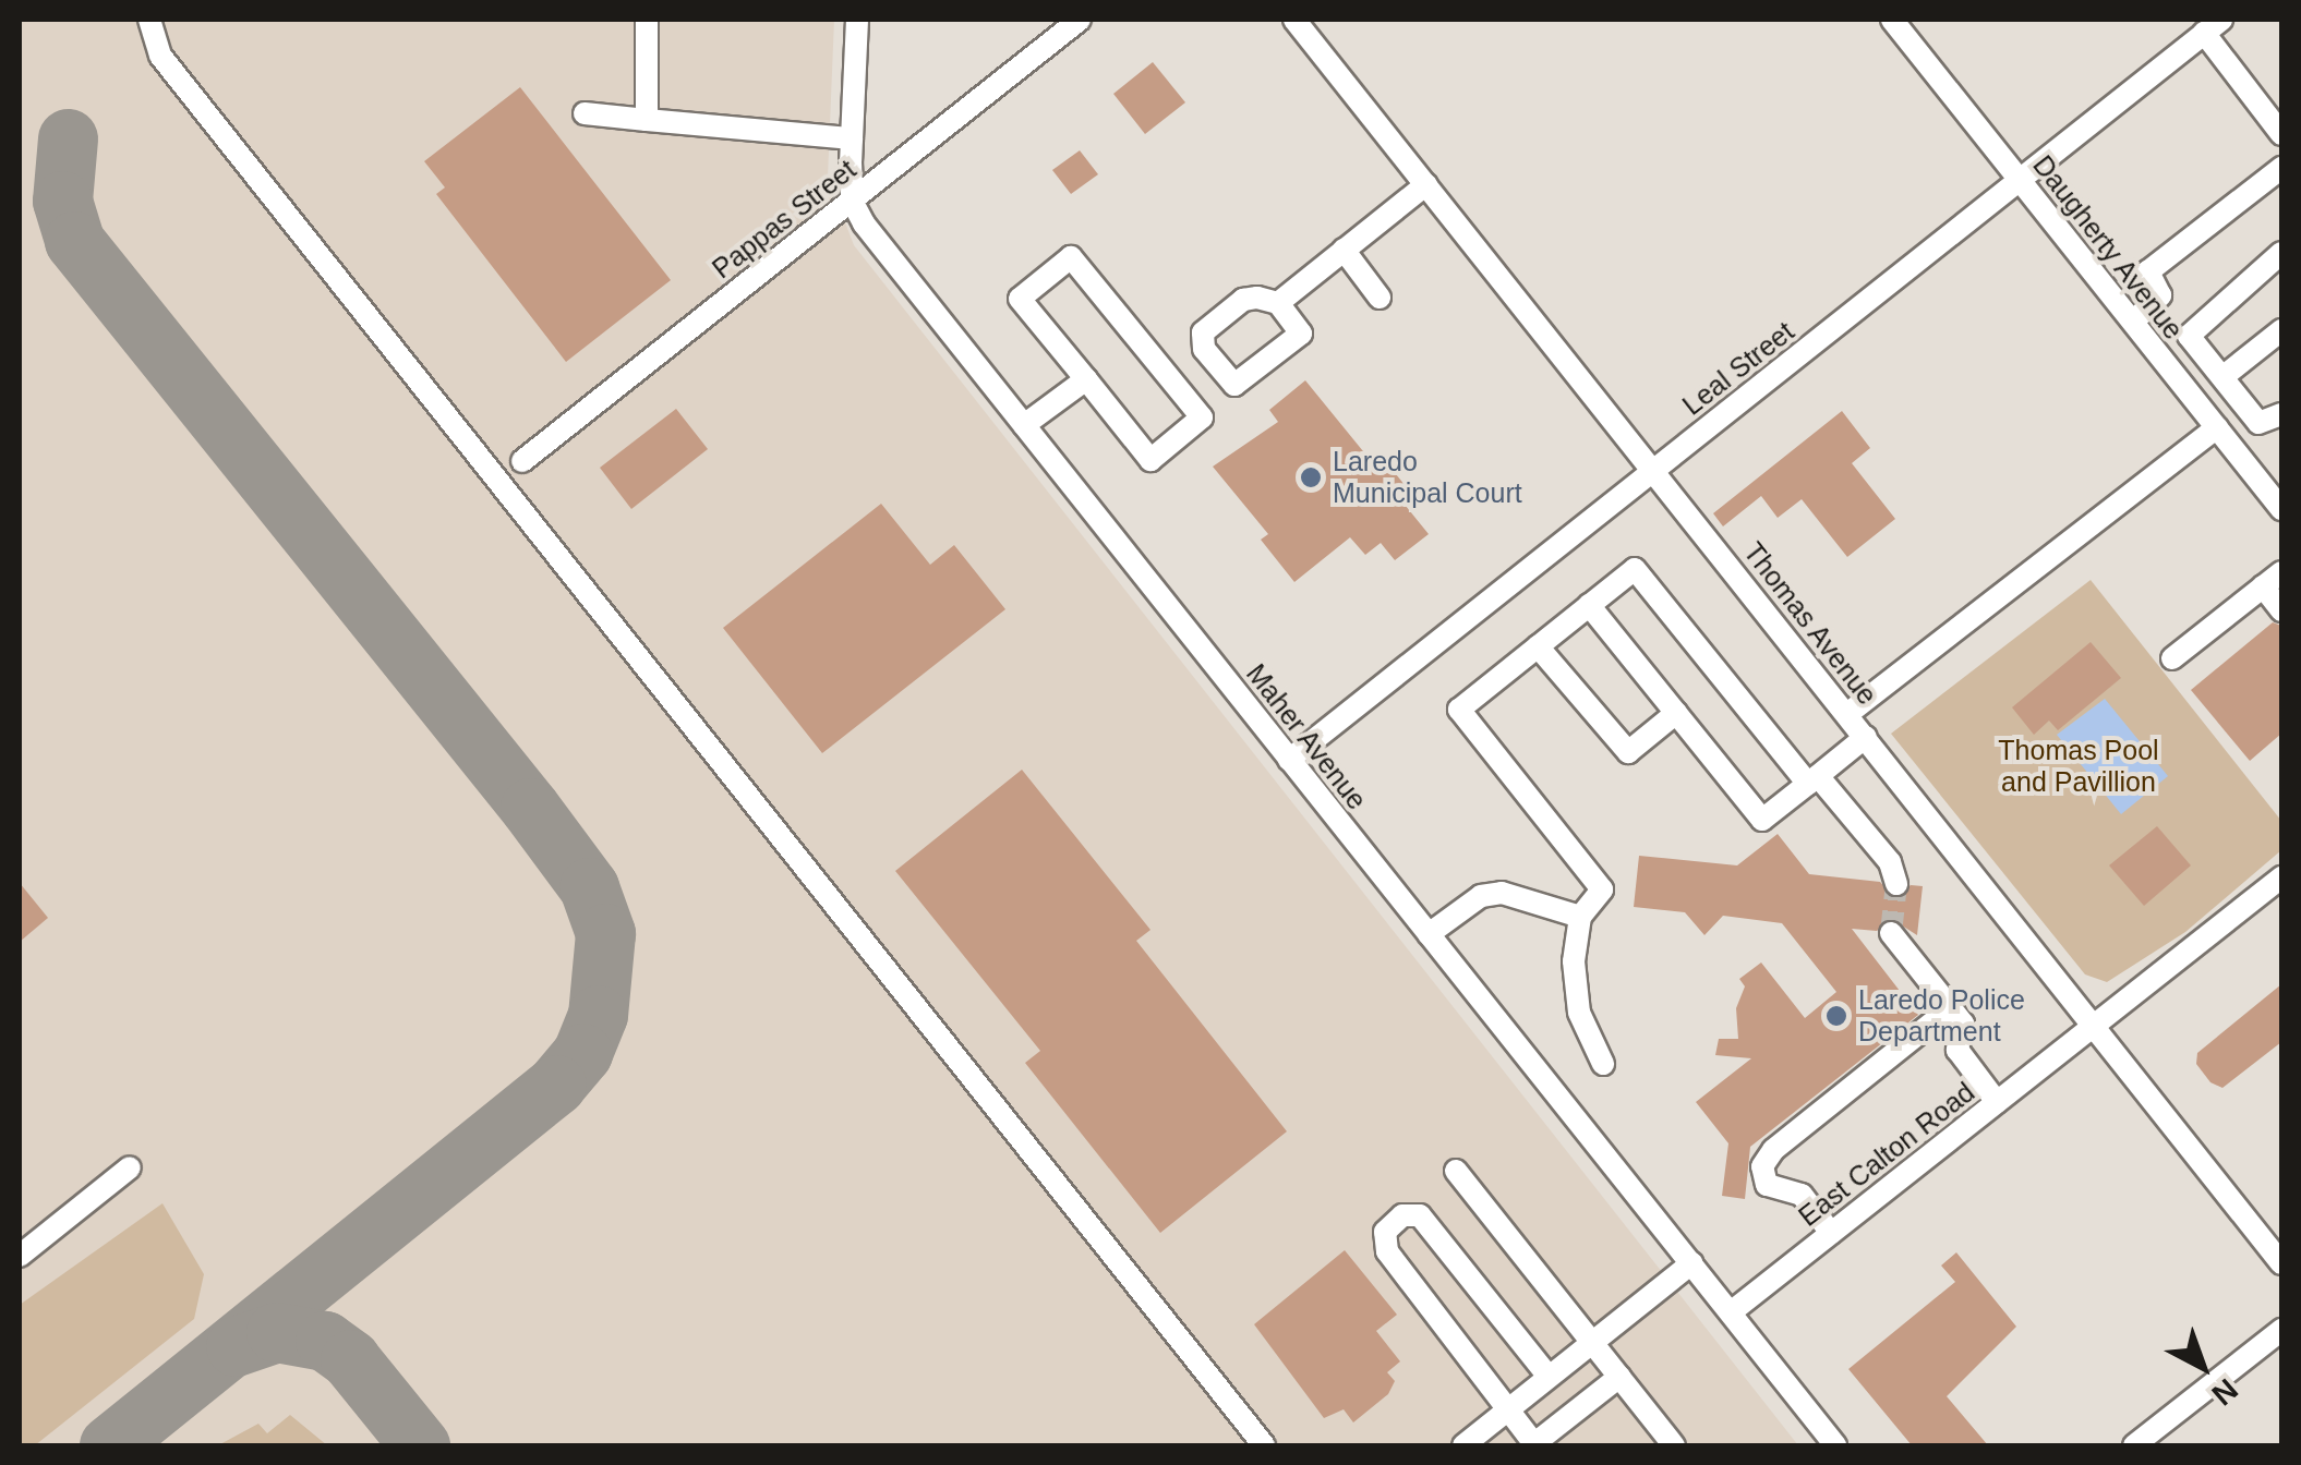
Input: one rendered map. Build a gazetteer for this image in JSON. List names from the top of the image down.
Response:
{
  "streets": {
    "street": [
      "Pappas Street",
      "Daugherty Avenue",
      "Leal Street",
      "Thomas Avenue",
      "Maher Avenue",
      "East Calton Road"
    ]
  },
  "crossings": [
    ["Pappas Street", "Maher Avenue"],
    ["Daugherty Avenue", "Leal Street"],
    ["Leal Street", "Thomas Avenue"],
    ["Leal Street", "Maher Avenue"],
    ["Thomas Avenue", "East Calton Road"],
    ["Maher Avenue", "East Calton Road"]
  ],
  "parks": ["Thomas Pool and Pavillion"],
  "places": ["Laredo Municipal Court", "Laredo Police Department"],
  "north": "bottom right"
}
